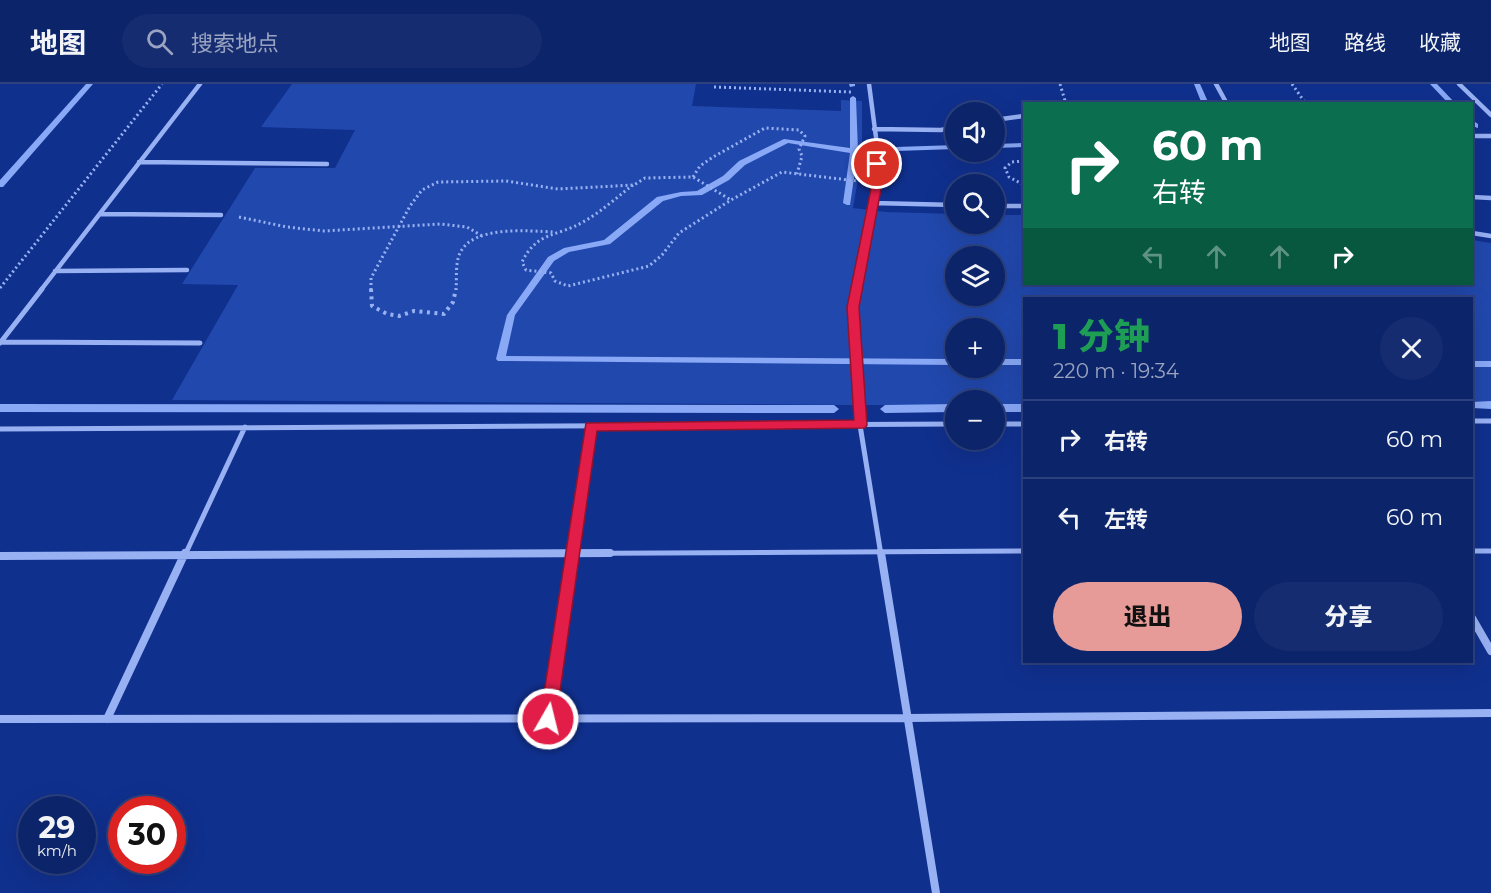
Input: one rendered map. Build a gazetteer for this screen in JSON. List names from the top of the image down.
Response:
{
  "page": {
    "header": "地图",
    "search": "搜索地点",
    "nav": ["地图", "路线", "收藏"],
    "map_buttons": ["+", "−"],
    "turn": ["60 m", "右转"],
    "heading": ["1 分钟", "220 m · 19:34"],
    "list": [
      {
        "name": "右转",
        "value": "60 m"
      },
      {
        "name": "左转",
        "value": "60 m"
      }
    ],
    "buttons": ["退出", "分享"],
    "speed": "29 km/h",
    "limit": "30"
  }
}
